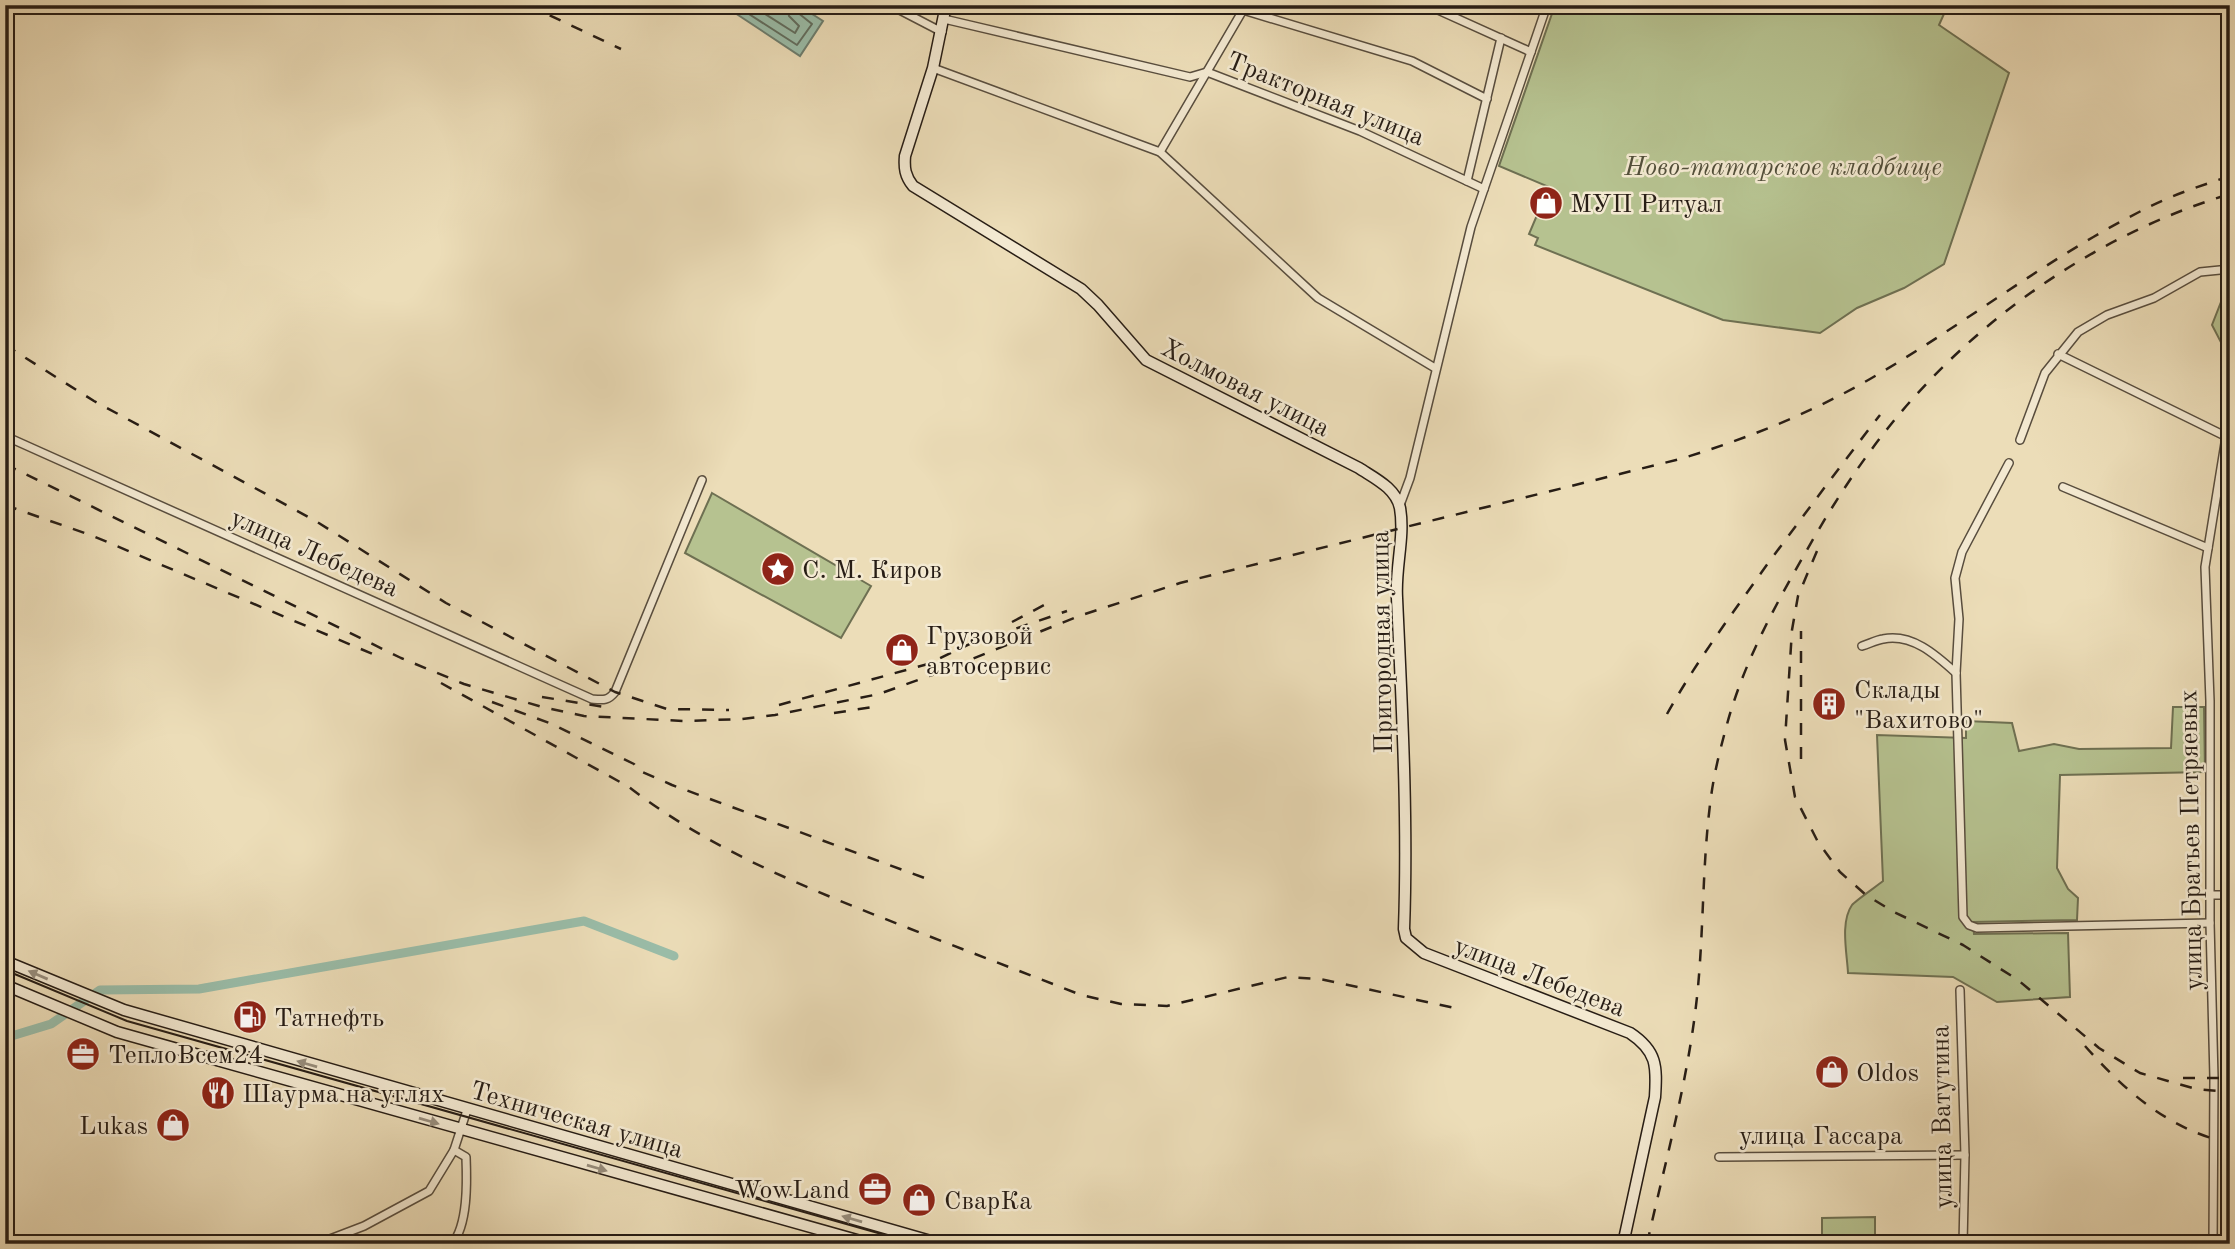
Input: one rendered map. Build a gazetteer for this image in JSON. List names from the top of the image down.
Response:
{
  "streets": {
    "main road": [
      "Холмовая улица",
      "улица Лебедева",
      "Пригородная улица",
      "Техническая улица"
    ],
    "street": [
      "Тракторная улица",
      "улица Братьев Петряевых",
      "улица Ватутина",
      "улица Гассара"
    ]
  },
  "crossings": [
    ["Тракторная улица", "Пригородная улица"],
    ["Холмовая улица", "Пригородная улица"],
    ["улица Лебедева", "Пригородная улица"],
    ["улица Ватутина", "улица Гассара"]
  ],
  "parks": ["Ново-татарское кладбище"],
  "places": {
    "shop": [
      "МУП Ритуал",
      "Грузовой автосервис",
      "Oldos",
      "Lukas",
      "СварКа"
    ],
    "place": ["С. М. Киров"],
    "building": ["Склады \"Вахитово\""],
    "fuel station": ["Татнефть"],
    "office": ["ТеплоВсем24", "WowLand"],
    "restaurant": ["Шаурма на углях"]
  }
}
